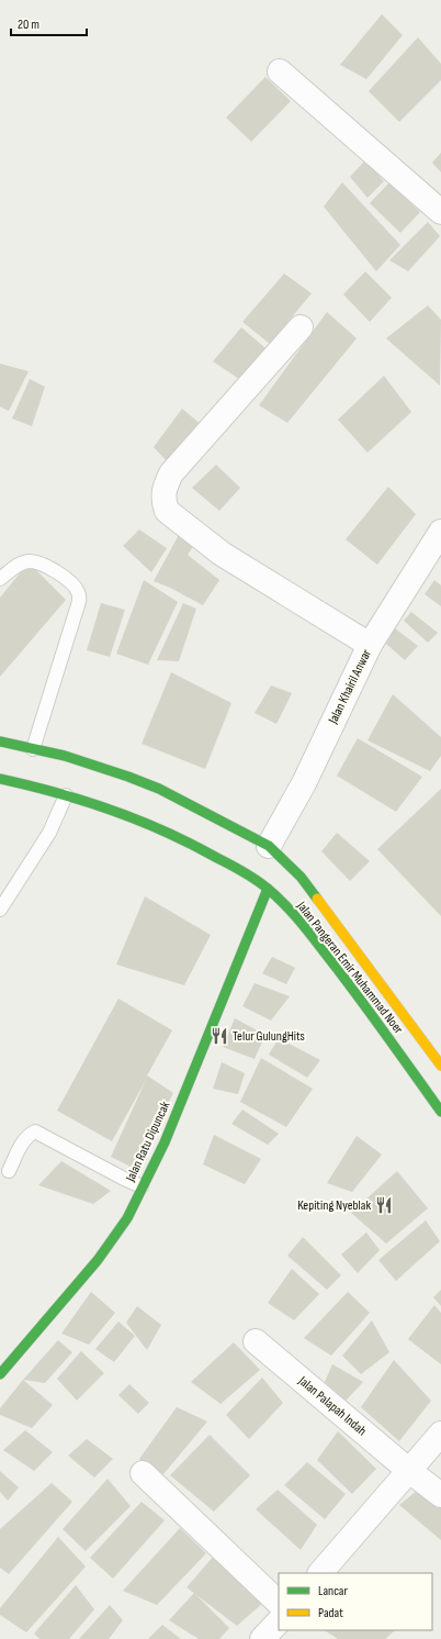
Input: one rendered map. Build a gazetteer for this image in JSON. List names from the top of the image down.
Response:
{
  "streets": {
    "main road": ["Jalan Pangeran Emir Muhammad Noer", "Jalan Ratu Dipuncak"],
    "street": ["Jalan Khairil Anwar", "Jalan Palapah Indah"]
  },
  "crossings": [
    ["Jalan Khairil Anwar", "Jalan Pangeran Emir Muhammad Noer"],
    ["Jalan Pangeran Emir Muhammad Noer", "Jalan Ratu Dipuncak"]
  ],
  "places": {
    "restaurant": ["Telur GulungHits", "Kepiting Nyeblak"]
  },
  "legend": ["Lancar", "Padat"],
  "scale_bar": "20 m"
}
